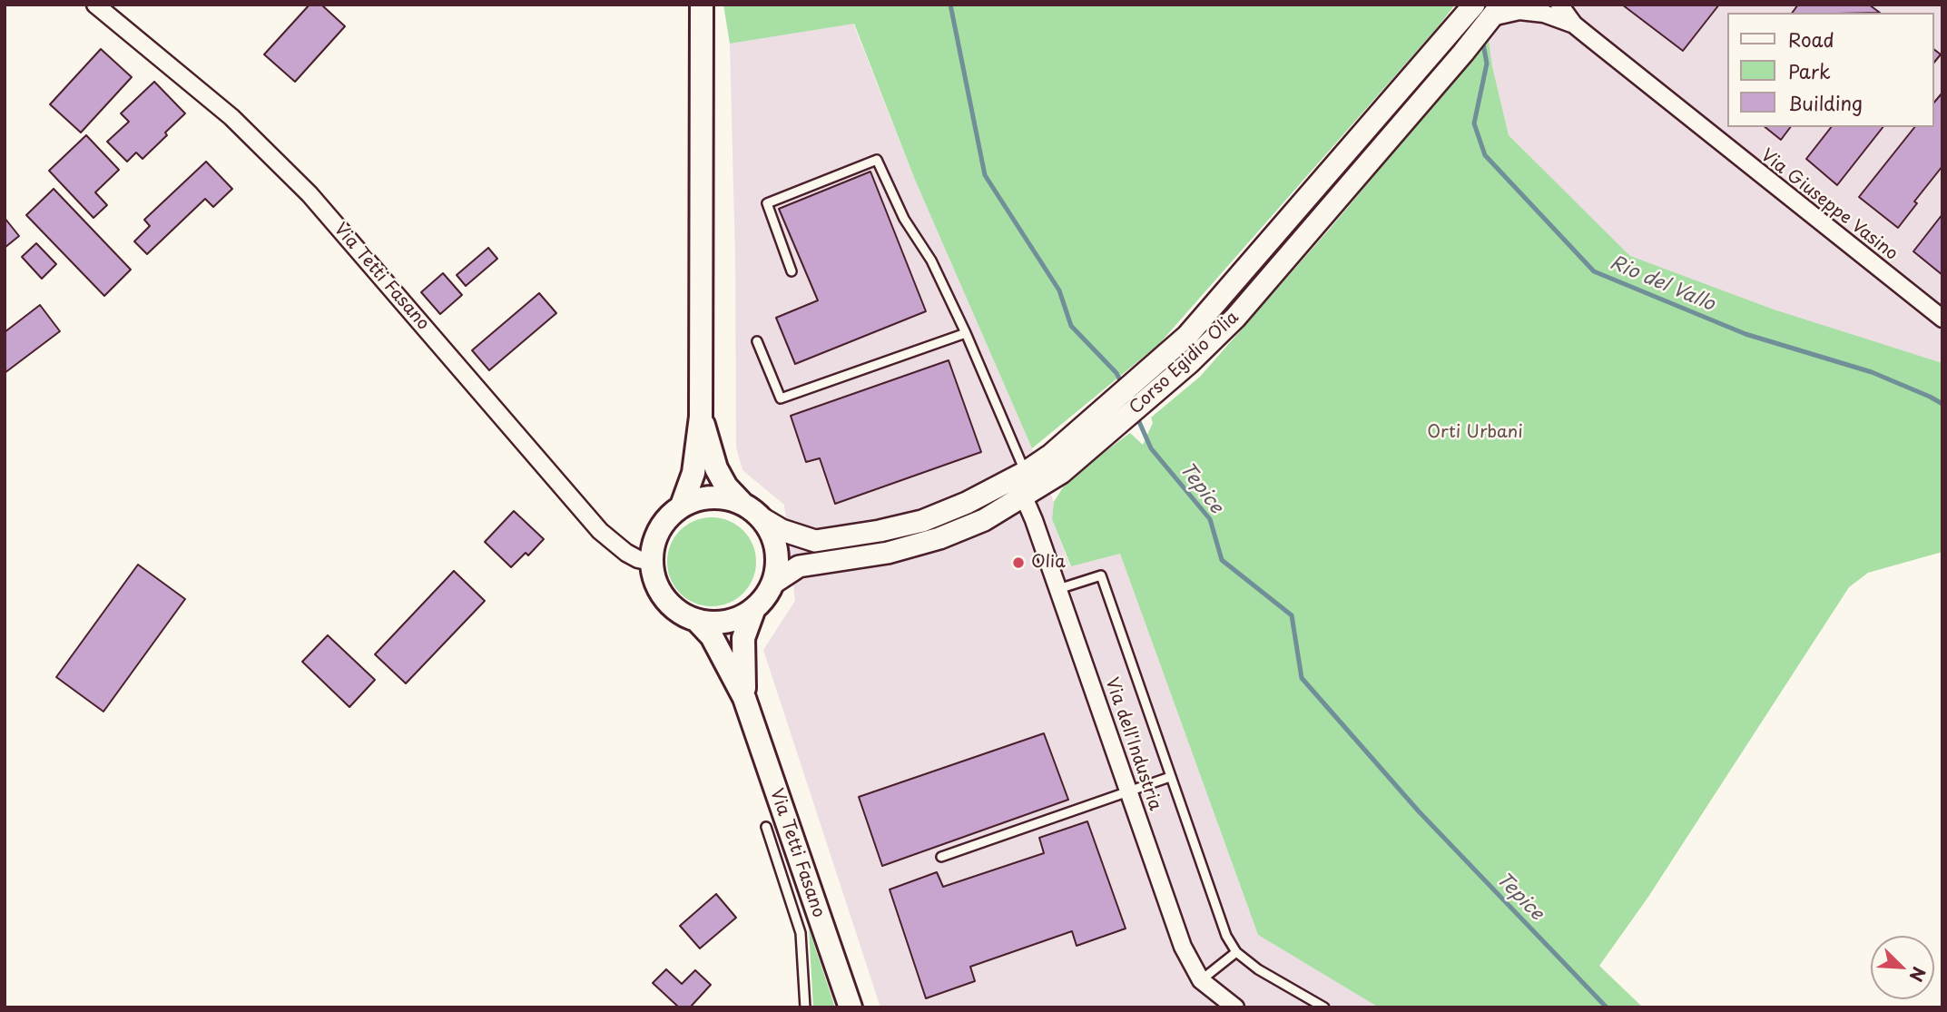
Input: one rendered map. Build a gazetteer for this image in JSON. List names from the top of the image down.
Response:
{
  "streets": {
    "main road": ["Via Tetti Fasano"],
    "street": ["Via Giuseppe Vasino", "Corso Egidio Olia", "Via dell'Industria"]
  },
  "crossings": [
    ["Via Giuseppe Vasino", "Corso Egidio Olia"],
    ["Via Tetti Fasano", "Corso Egidio Olia"],
    ["Corso Egidio Olia", "Via dell'Industria"]
  ],
  "water": ["Rio del Vallo", "Tepice"],
  "parks": ["Orti Urbani"],
  "places": ["Olia"],
  "legend": ["Road", "Park", "Building"],
  "north": "bottom right"
}
